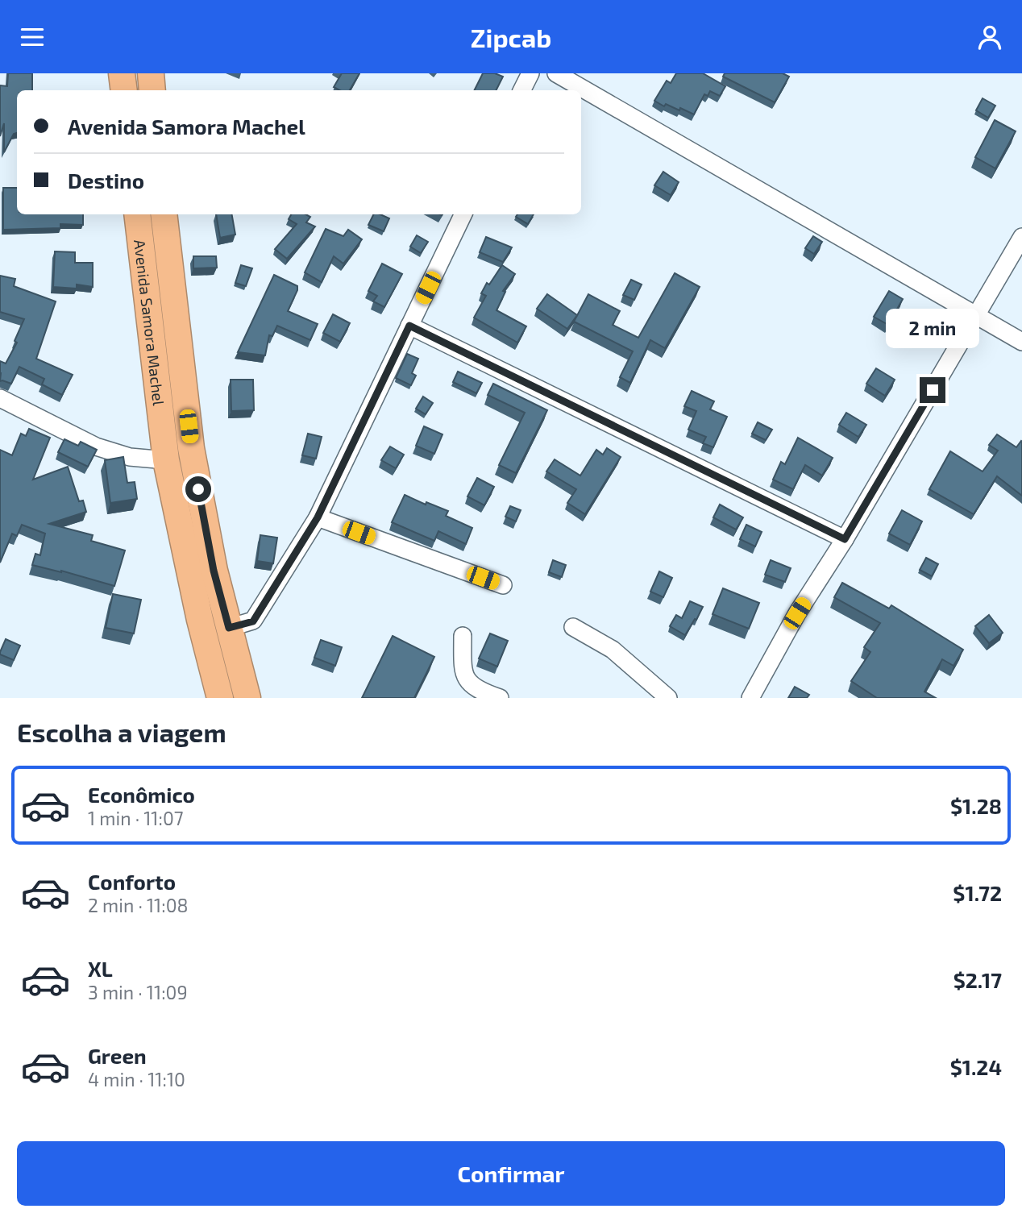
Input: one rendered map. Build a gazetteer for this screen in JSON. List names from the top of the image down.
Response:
{
  "streets": {
    "highway": ["Avenida Samora Machel"]
  },
  "page": {
    "header": "Zipcab",
    "banner": ["Avenida Samora Machel", "Destino"],
    "bubble": "2 min",
    "heading": "Escolha a viagem",
    "list": [
      {
        "name": "Econômico",
        "note": "1 min · 11:07",
        "value": "$1.28"
      },
      {
        "name": "Conforto",
        "note": "2 min · 11:08",
        "value": "$1.72"
      },
      {
        "name": "XL",
        "note": "3 min · 11:09",
        "value": "$2.17"
      },
      {
        "name": "Green",
        "note": "4 min · 11:10",
        "value": "$1.24"
      }
    ],
    "buttons": "Confirmar"
  }
}
